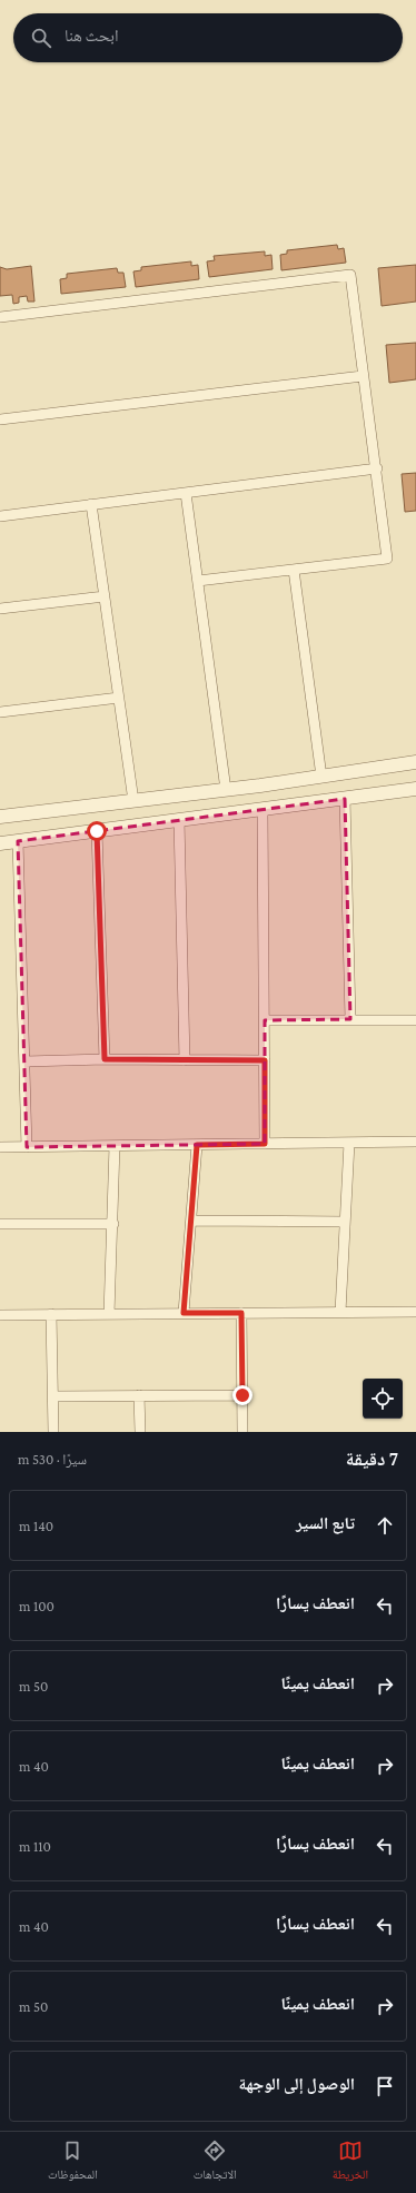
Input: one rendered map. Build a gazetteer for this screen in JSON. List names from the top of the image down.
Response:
{
  "page": {
    "search": "ابحث هنا",
    "heading": ["7 دقيقة", "سيرًا · 530 m"],
    "list": [
      ["تابع السير", "140 m"],
      ["انعطف يسارًا", "100 m"],
      ["انعطف يمينًا", "50 m"],
      ["انعطف يمينًا", "40 m"],
      ["انعطف يسارًا", "110 m"],
      ["انعطف يسارًا", "40 m"],
      ["انعطف يمينًا", "50 m"],
      "الوصول إلى الوجهة"
    ],
    "nav": ["الخريطة", "الاتجاهات", "المحفوظات"]
  }
}
